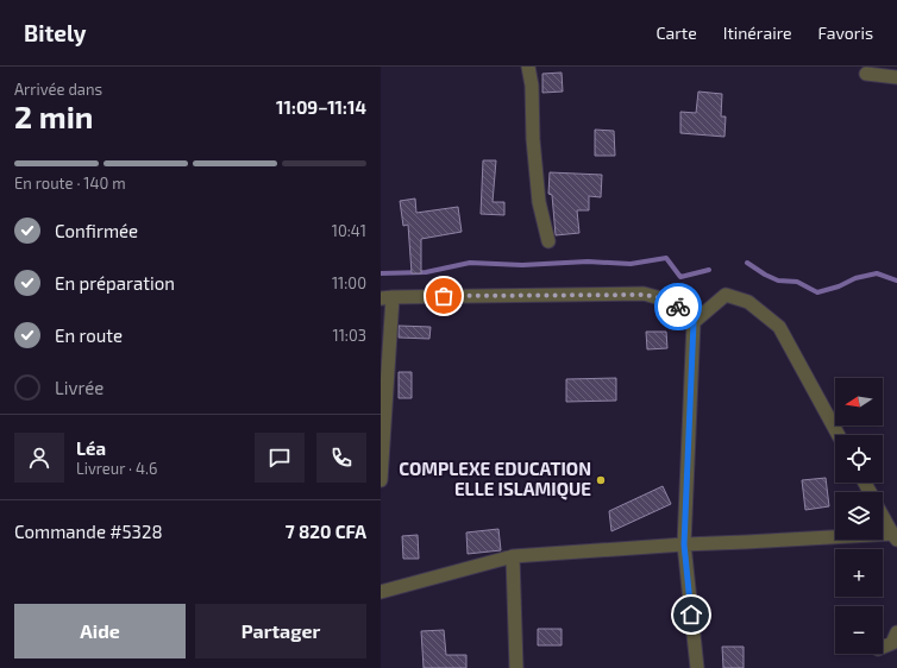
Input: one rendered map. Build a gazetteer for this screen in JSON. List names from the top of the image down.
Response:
{
  "places": ["COMPLEXE EDUCATION ELLE ISLAMIQUE"],
  "north": "left",
  "page": {
    "header": "Bitely",
    "nav": ["Carte", "Itinéraire", "Favoris"],
    "heading": ["2 min", "Arrivée dans", "11:09–11:14"],
    "panel": [
      "Léa",
      "Livreur · 4.6",
      "Commande #5328",
      "7 820 CFA"
    ],
    "bar": "En route · 140 m",
    "list": [
      ["Confirmée", "10:41"],
      ["En préparation", "11:00"],
      ["En route", "11:03"],
      "Livrée"
    ],
    "map_buttons": ["+", "−"],
    "buttons": ["Aide", "Partager"]
  }
}
